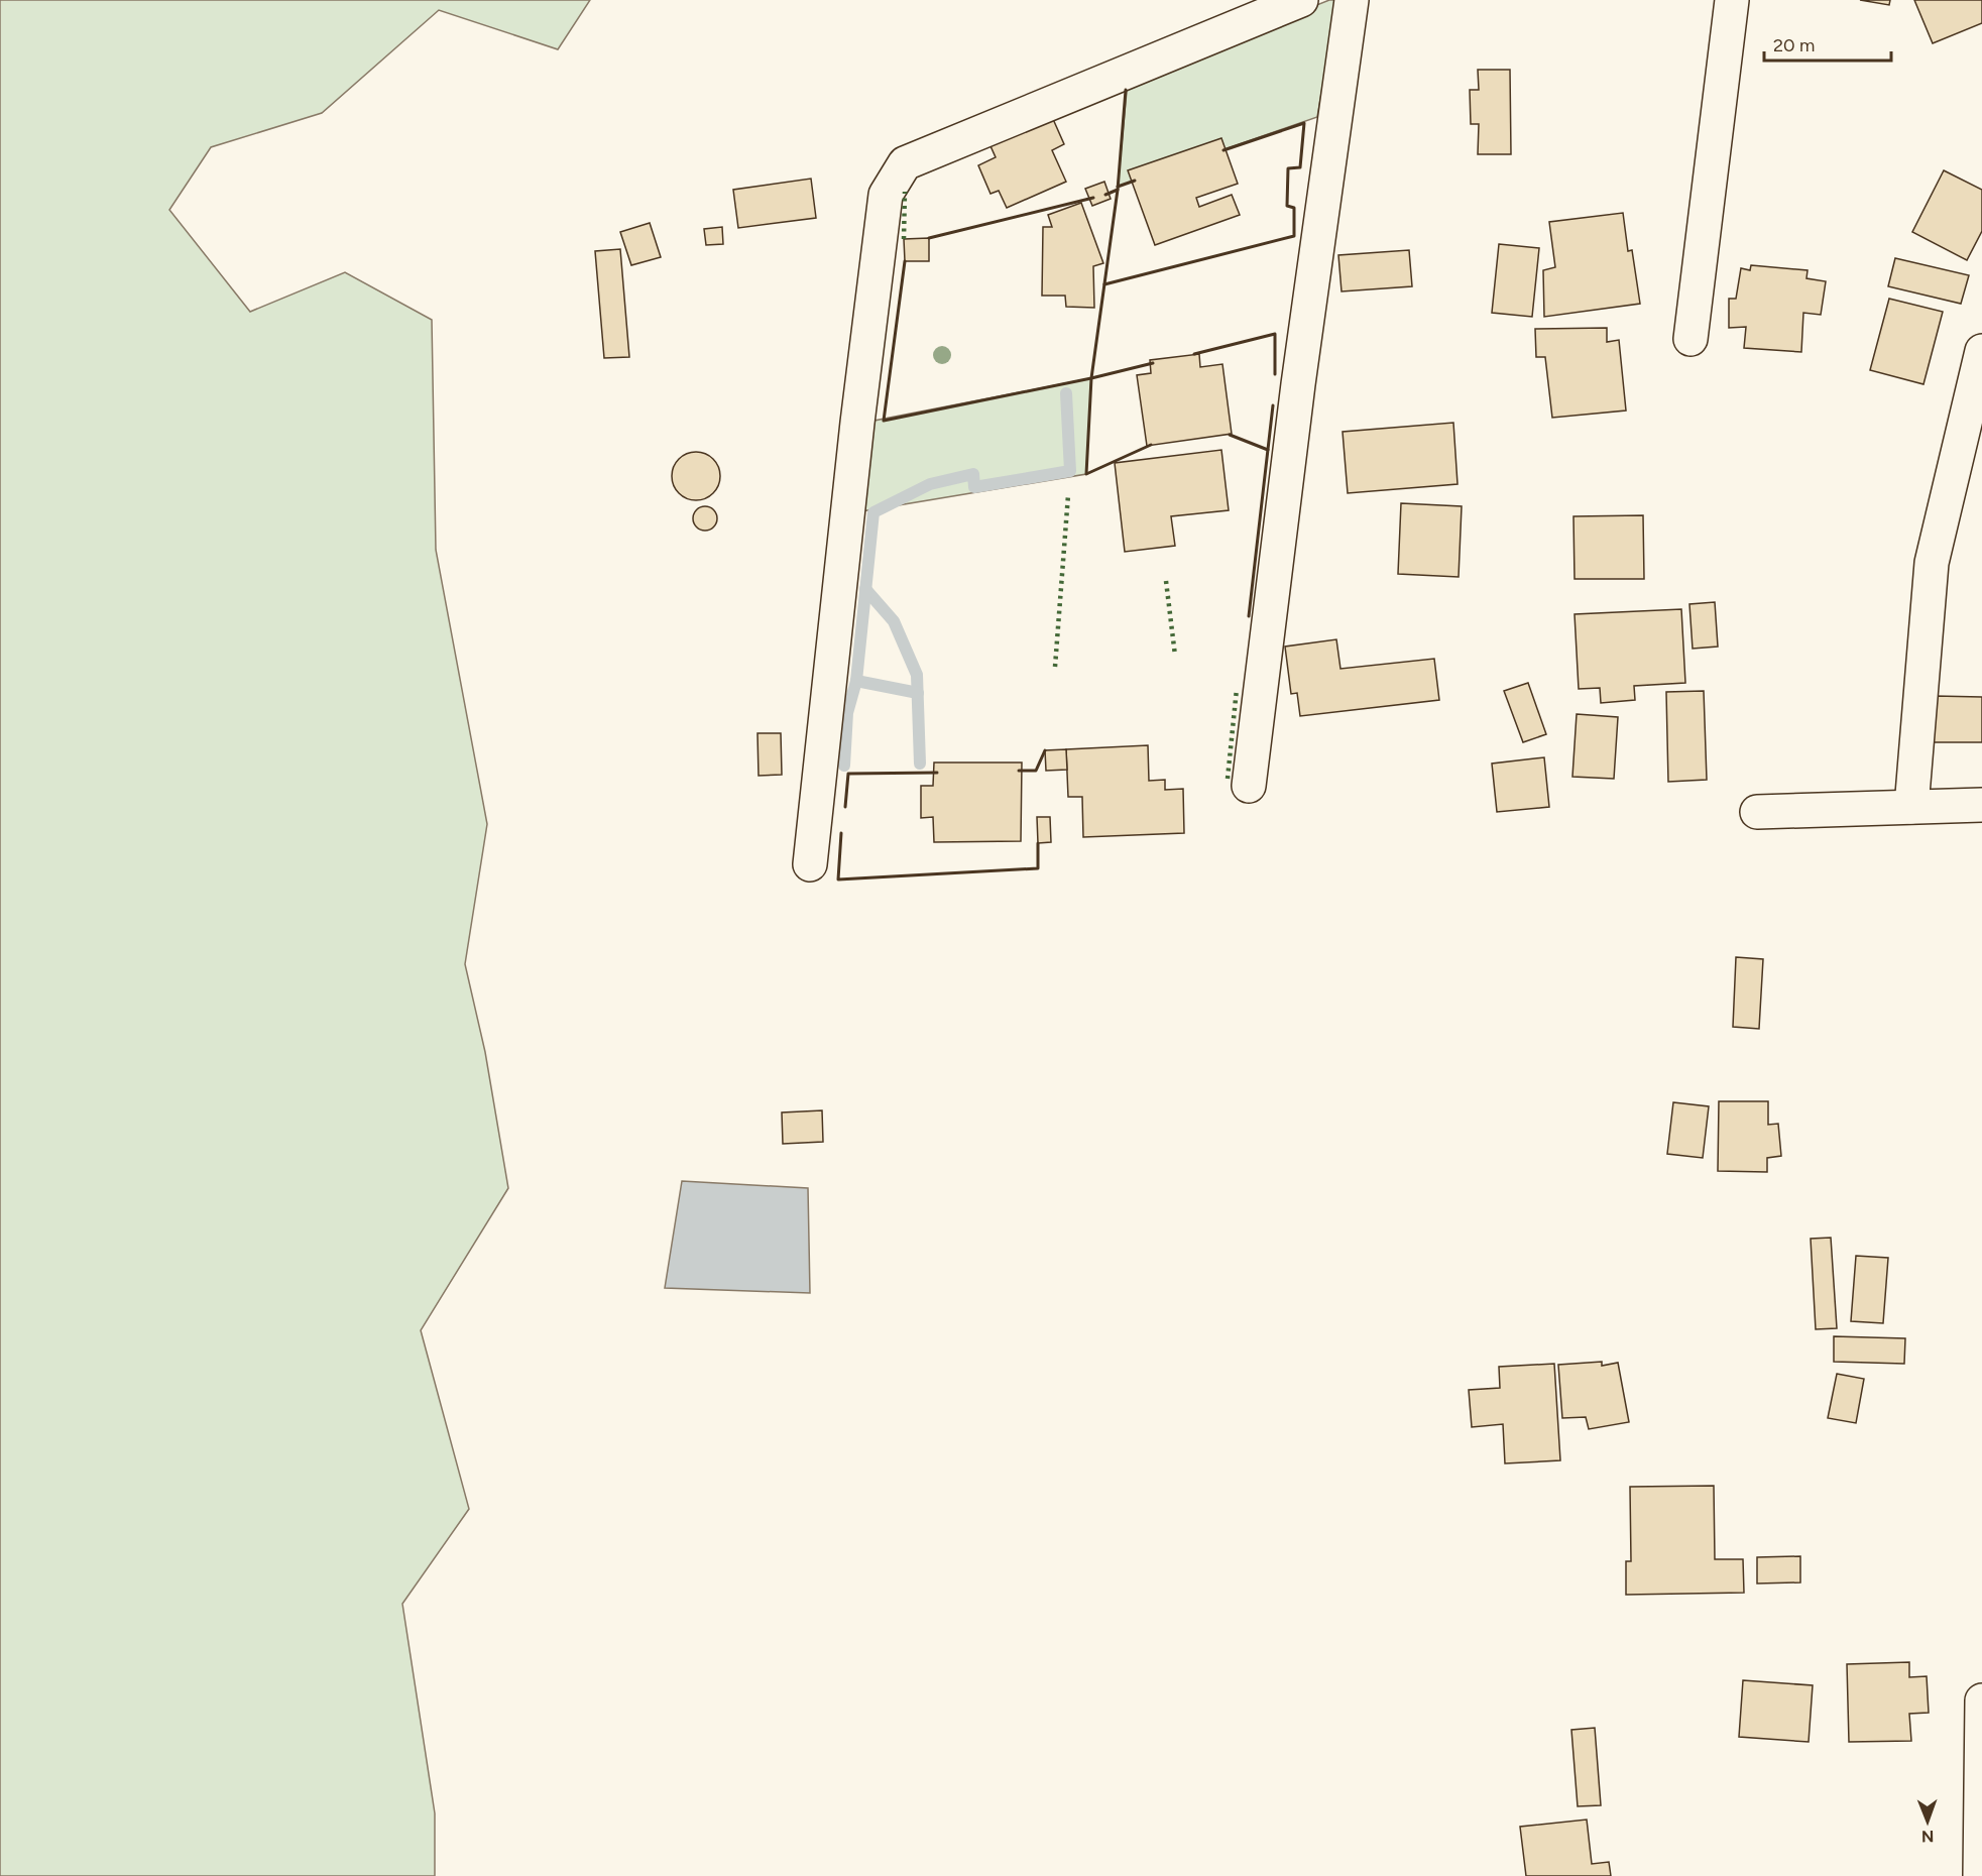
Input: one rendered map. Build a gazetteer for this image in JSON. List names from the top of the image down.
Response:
{
  "scale_bar": "20 m",
  "north": "bottom"
}
